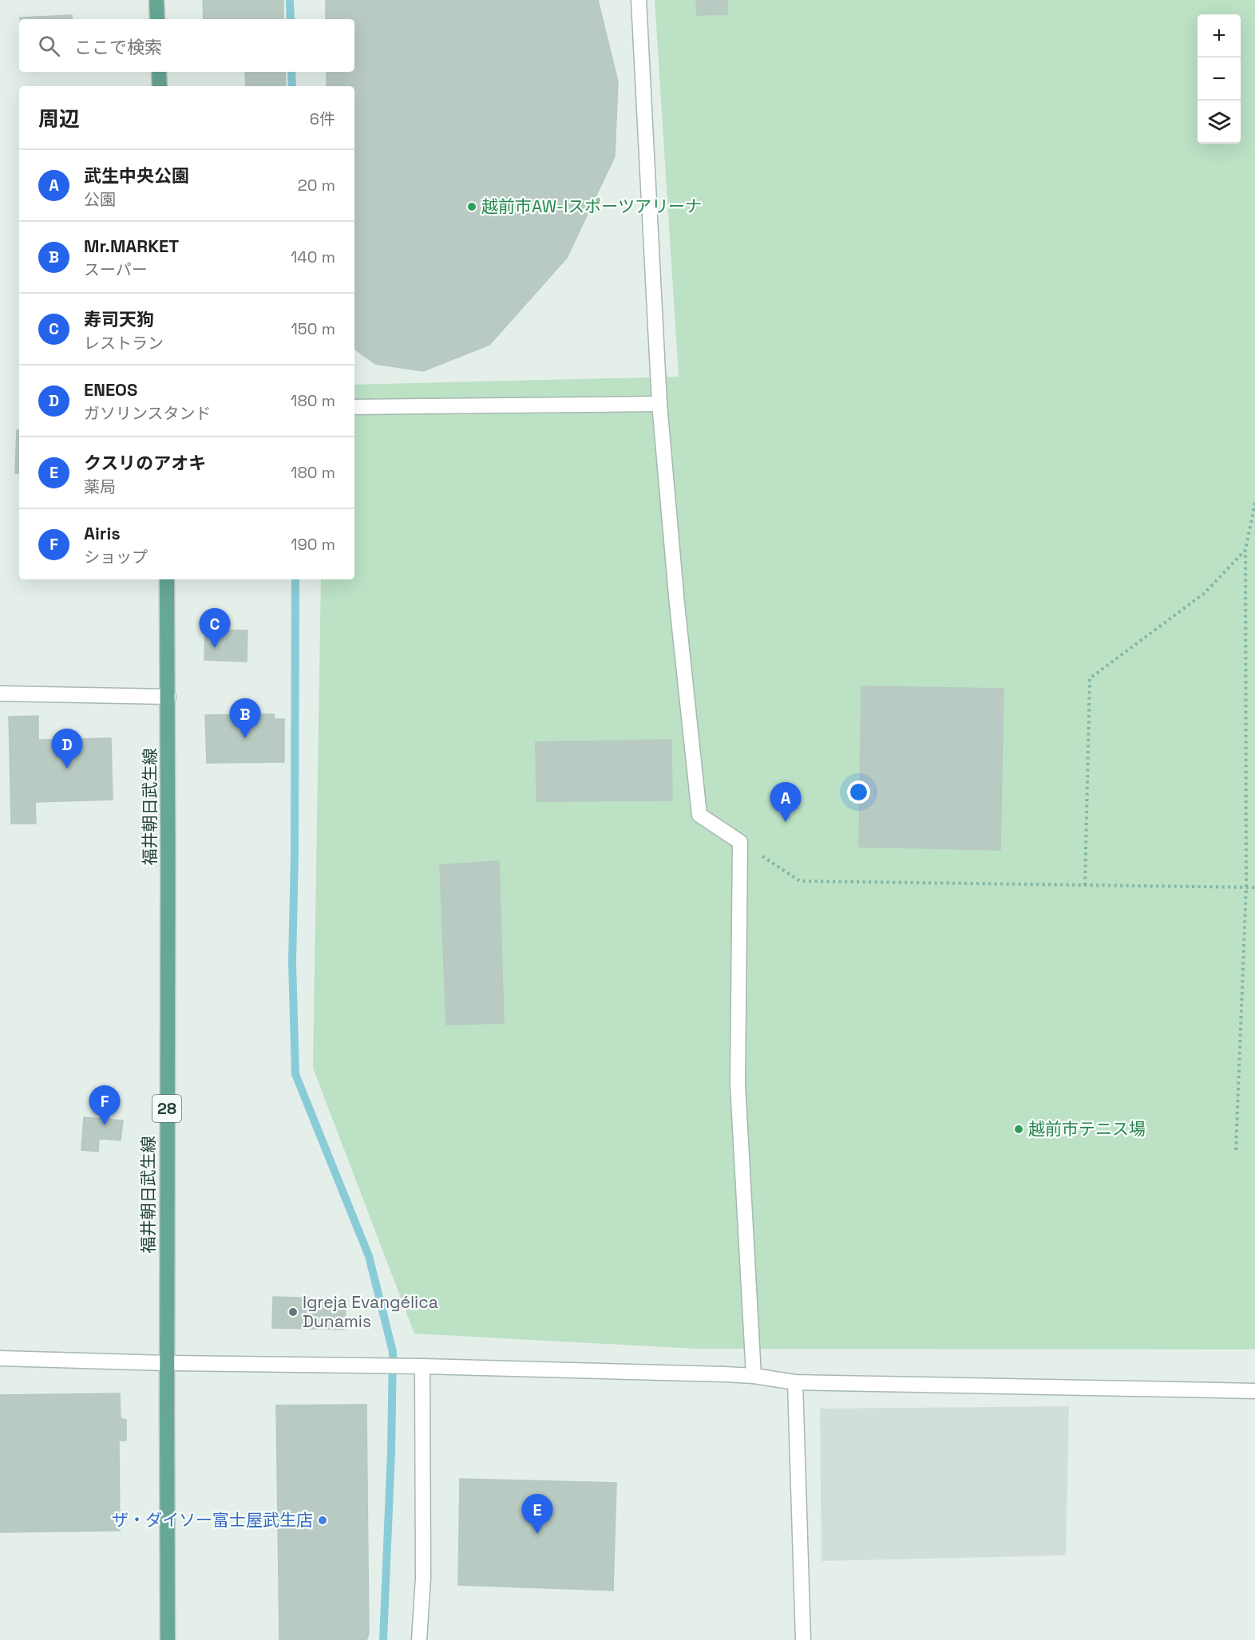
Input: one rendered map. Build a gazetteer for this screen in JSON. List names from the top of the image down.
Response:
{
  "streets": {
    "main road": ["福井朝日武生線", "28"]
  },
  "places": [
    "越前市AW-Iスポーツアリーナ",
    "越前市テニス場",
    "Igreja Evangélica Dunamis",
    "ザ・ダイソー富士屋武生店"
  ],
  "page": {
    "map_buttons": ["+", "−"],
    "search": "ここで検索",
    "heading": ["周辺", "6件"],
    "list": [
      {
        "mark": "A",
        "name": "武生中央公園",
        "note": "公園",
        "value": "20 m"
      },
      {
        "mark": "B",
        "name": "Mr.MARKET",
        "note": "スーパー",
        "value": "140 m"
      },
      {
        "mark": "C",
        "name": "寿司天狗",
        "note": "レストラン",
        "value": "150 m"
      },
      {
        "mark": "D",
        "name": "ENEOS",
        "note": "ガソリンスタンド",
        "value": "180 m"
      },
      {
        "mark": "E",
        "name": "クスリのアオキ",
        "note": "薬局",
        "value": "180 m"
      },
      {
        "mark": "F",
        "name": "Airis",
        "note": "ショップ",
        "value": "190 m"
      }
    ],
    "pins": [
      "C",
      "B",
      "D",
      "A",
      "F",
      "E"
    ]
  }
}
